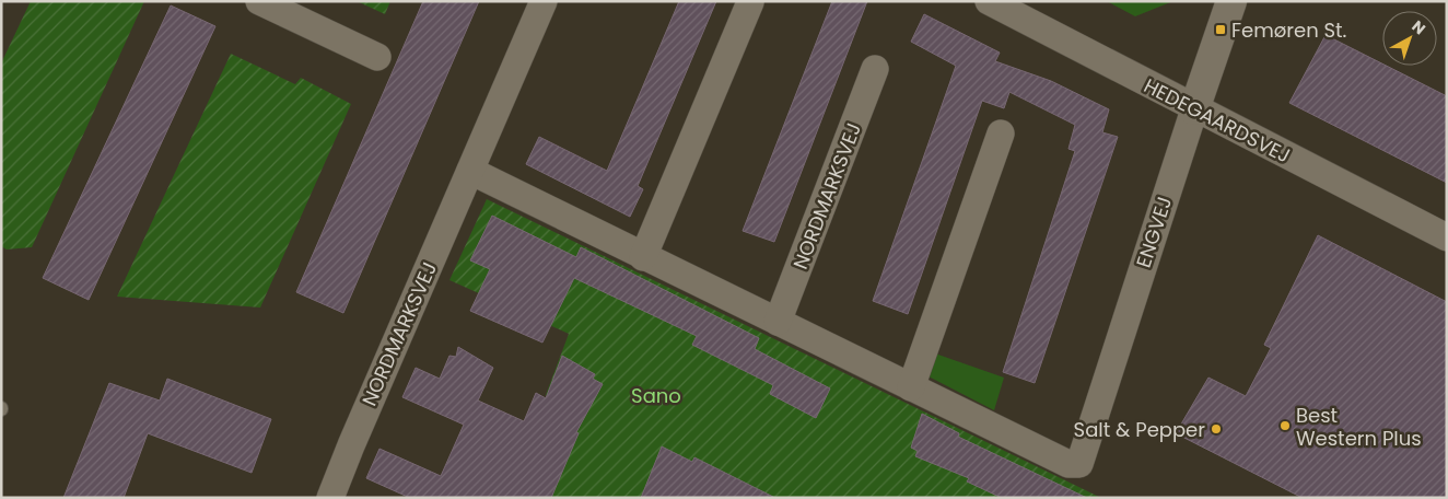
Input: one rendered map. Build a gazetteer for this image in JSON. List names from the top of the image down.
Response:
{
  "streets": {
    "street": ["HEDEGAARDSVEJ", "NORDMARKSVEJ", "ENGVEJ"]
  },
  "crossings": [
    ["HEDEGAARDSVEJ", "ENGVEJ"]
  ],
  "parks": ["Sano"],
  "places": {
    "transit": ["Femøren St."],
    "other": ["Best Western Plus", "Salt & Pepper"]
  },
  "north": "top right"
}
